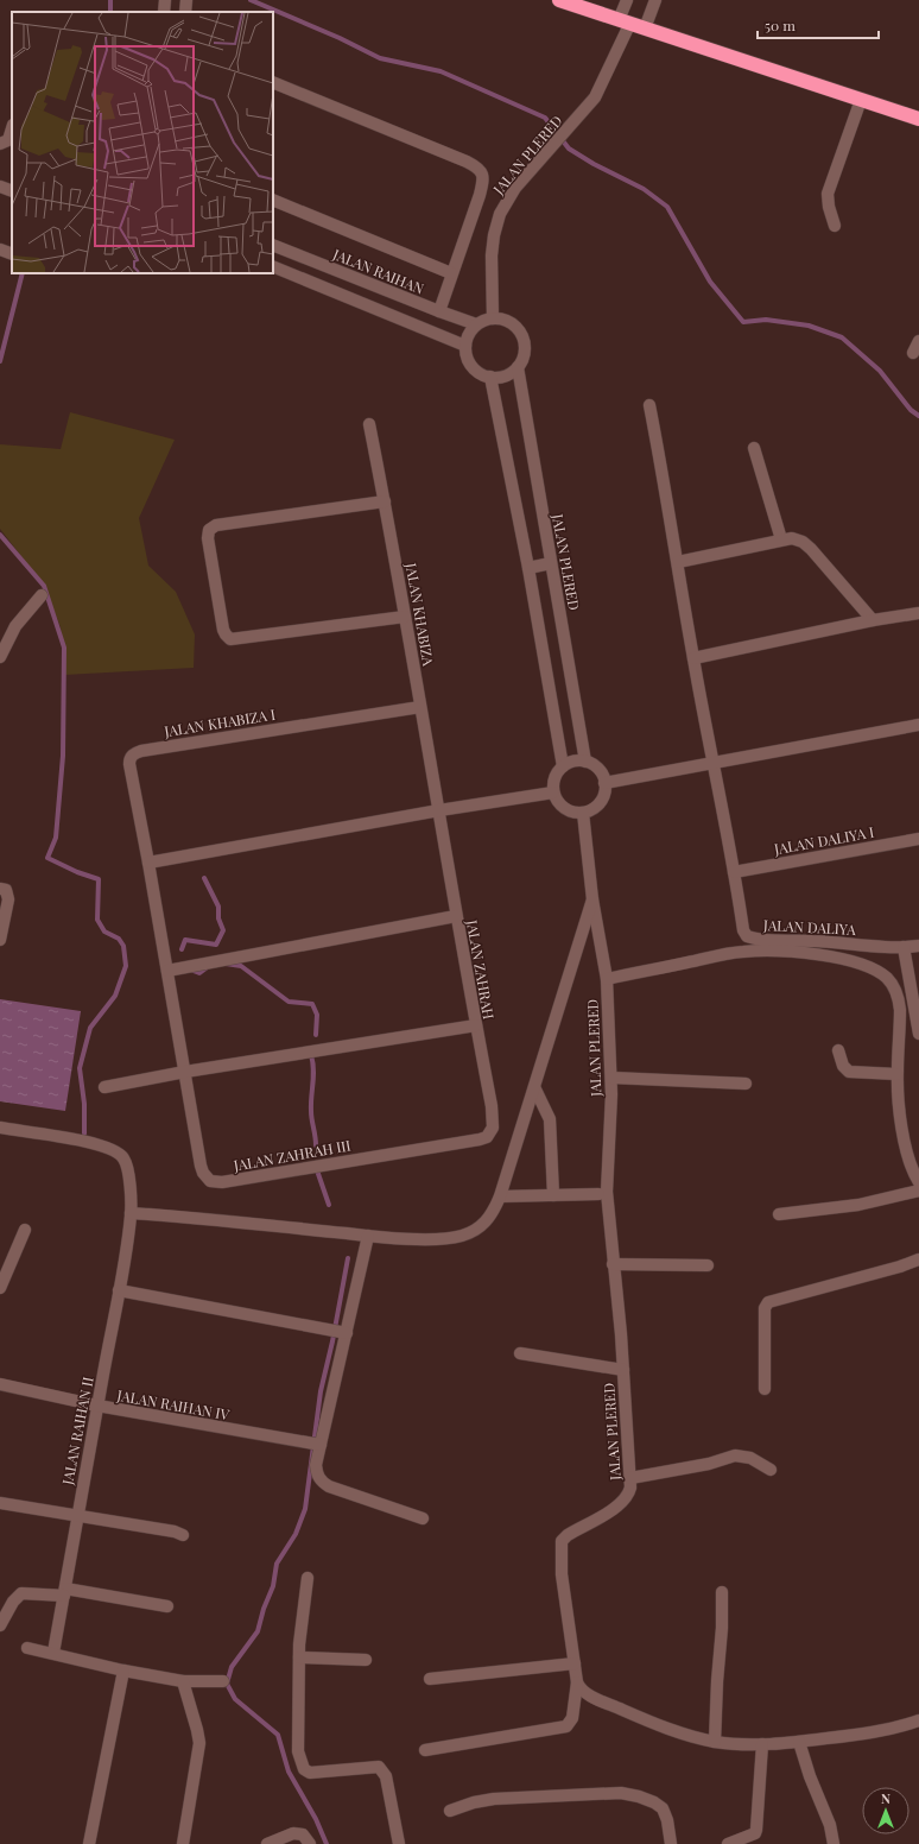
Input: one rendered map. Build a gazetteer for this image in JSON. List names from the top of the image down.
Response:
{
  "streets": {
    "street": [
      "JALAN PLERED",
      "JALAN RAIHAN",
      "JALAN KHABIZA",
      "JALAN KHABIZA I",
      "JALAN DALIYA I",
      "JALAN DALIYA",
      "JALAN ZAHRAH",
      "JALAN ZAHRAH III",
      "JALAN RAIHAN IV",
      "JALAN RAIHAN II"
    ]
  },
  "crossings": [
    ["JALAN PLERED", "JALAN RAIHAN"],
    ["JALAN KHABIZA", "JALAN KHABIZA I"],
    ["JALAN KHABIZA", "JALAN ZAHRAH"],
    ["JALAN DALIYA I", "JALAN DALIYA"],
    ["JALAN ZAHRAH", "JALAN ZAHRAH III"],
    ["JALAN RAIHAN IV", "JALAN RAIHAN II"]
  ],
  "scale_bar": "50 m",
  "north": "top"
}
